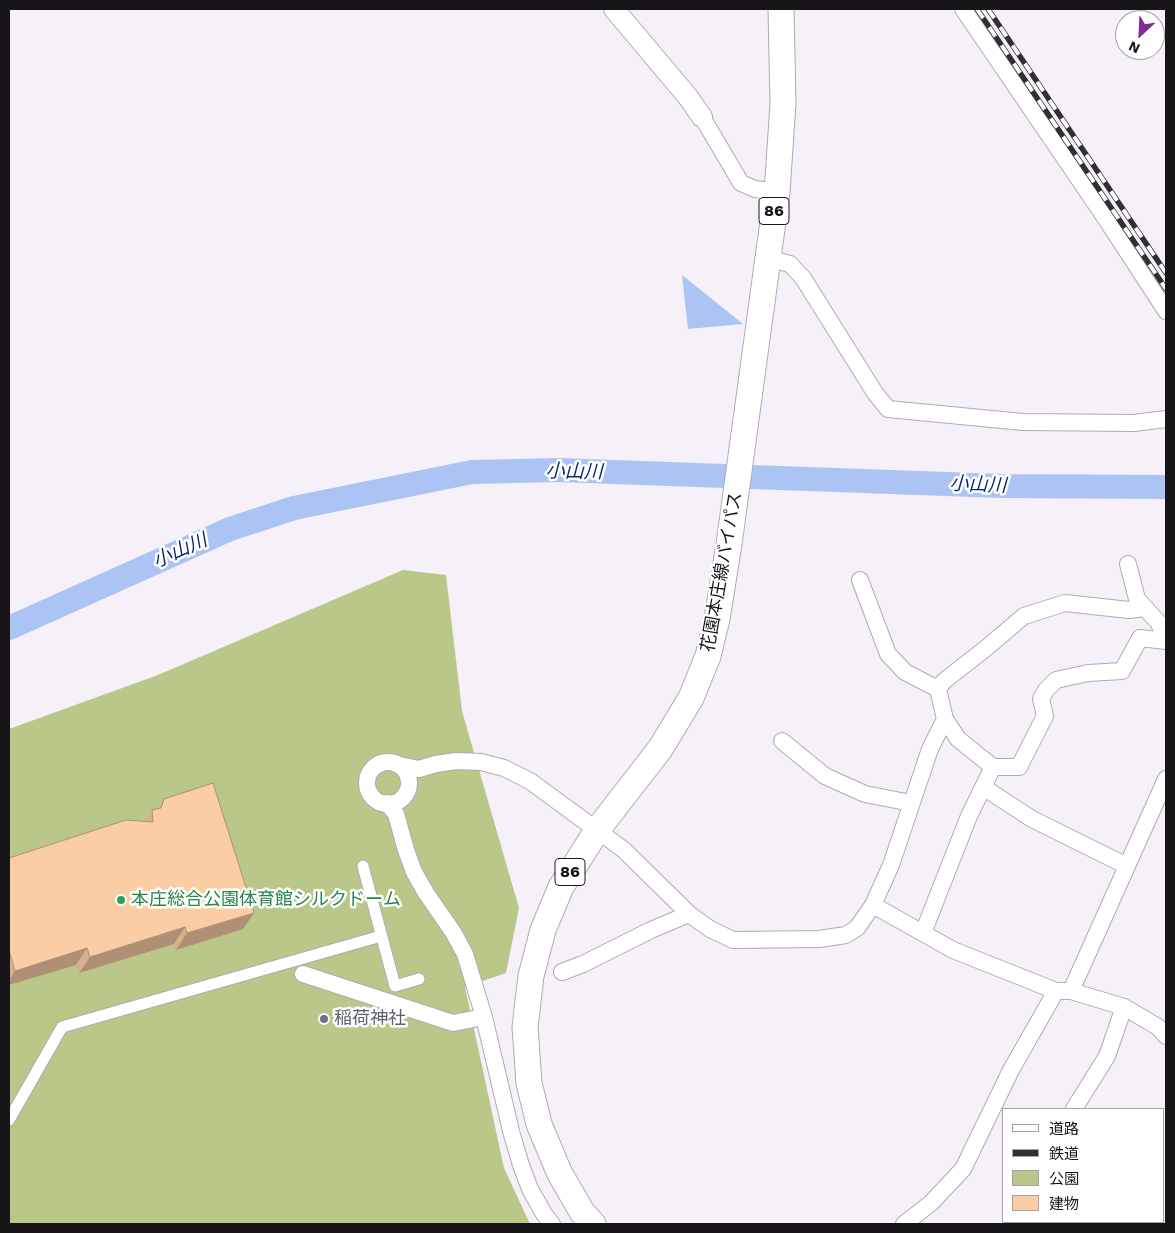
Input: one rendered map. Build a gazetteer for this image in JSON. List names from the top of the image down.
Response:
{
  "streets": {
    "main road": ["86", "花園本庄線バイパス"]
  },
  "water": ["小山川"],
  "places": ["本庄総合公園体育館シルクドーム", "稲荷神社"],
  "legend": [
    "道路",
    "鉄道",
    "公園",
    "建物"
  ],
  "north": "bottom left"
}
